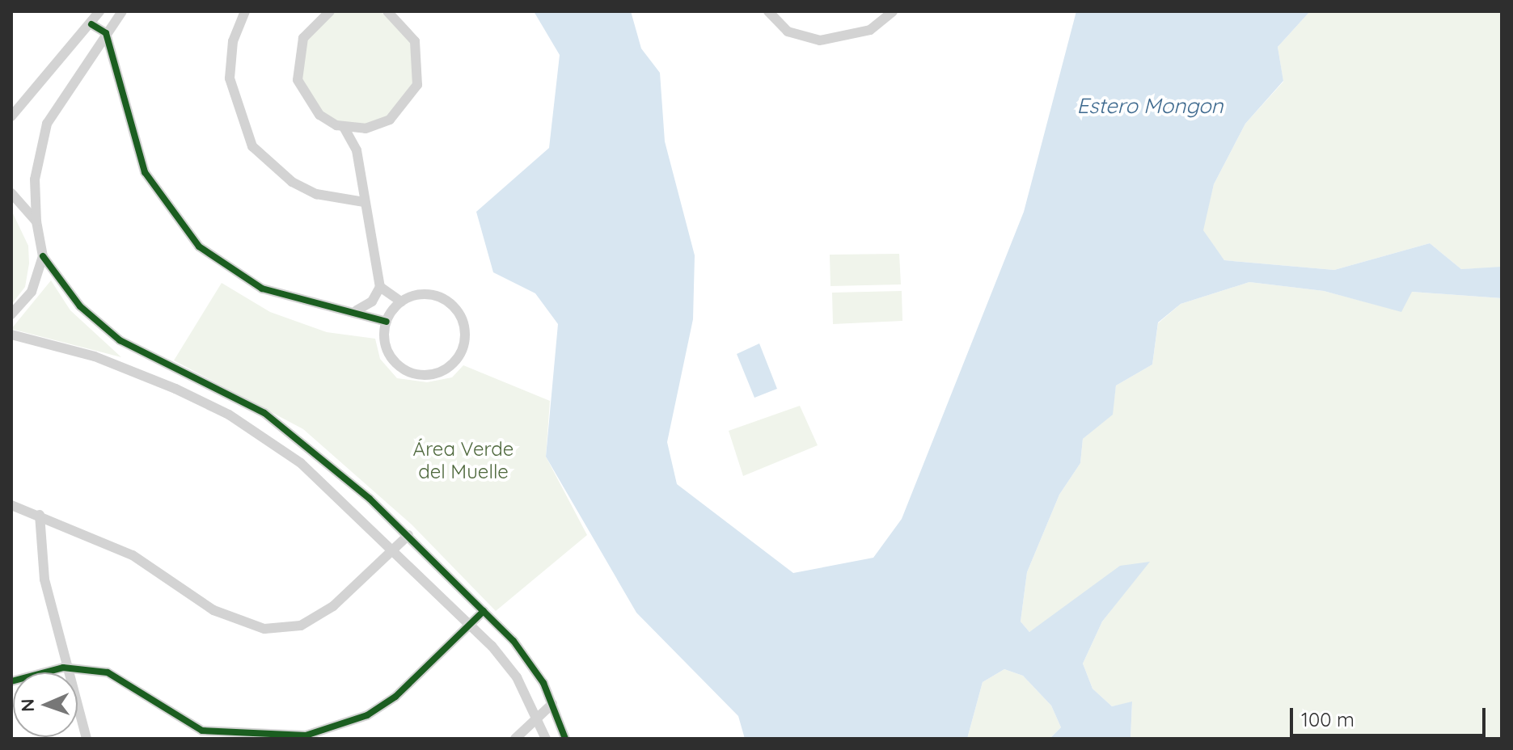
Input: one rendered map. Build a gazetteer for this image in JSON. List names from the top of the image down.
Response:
{
  "water": ["Estero Mongon"],
  "parks": ["Área Verde del Muelle"],
  "scale_bar": "100 m",
  "north": "left"
}
